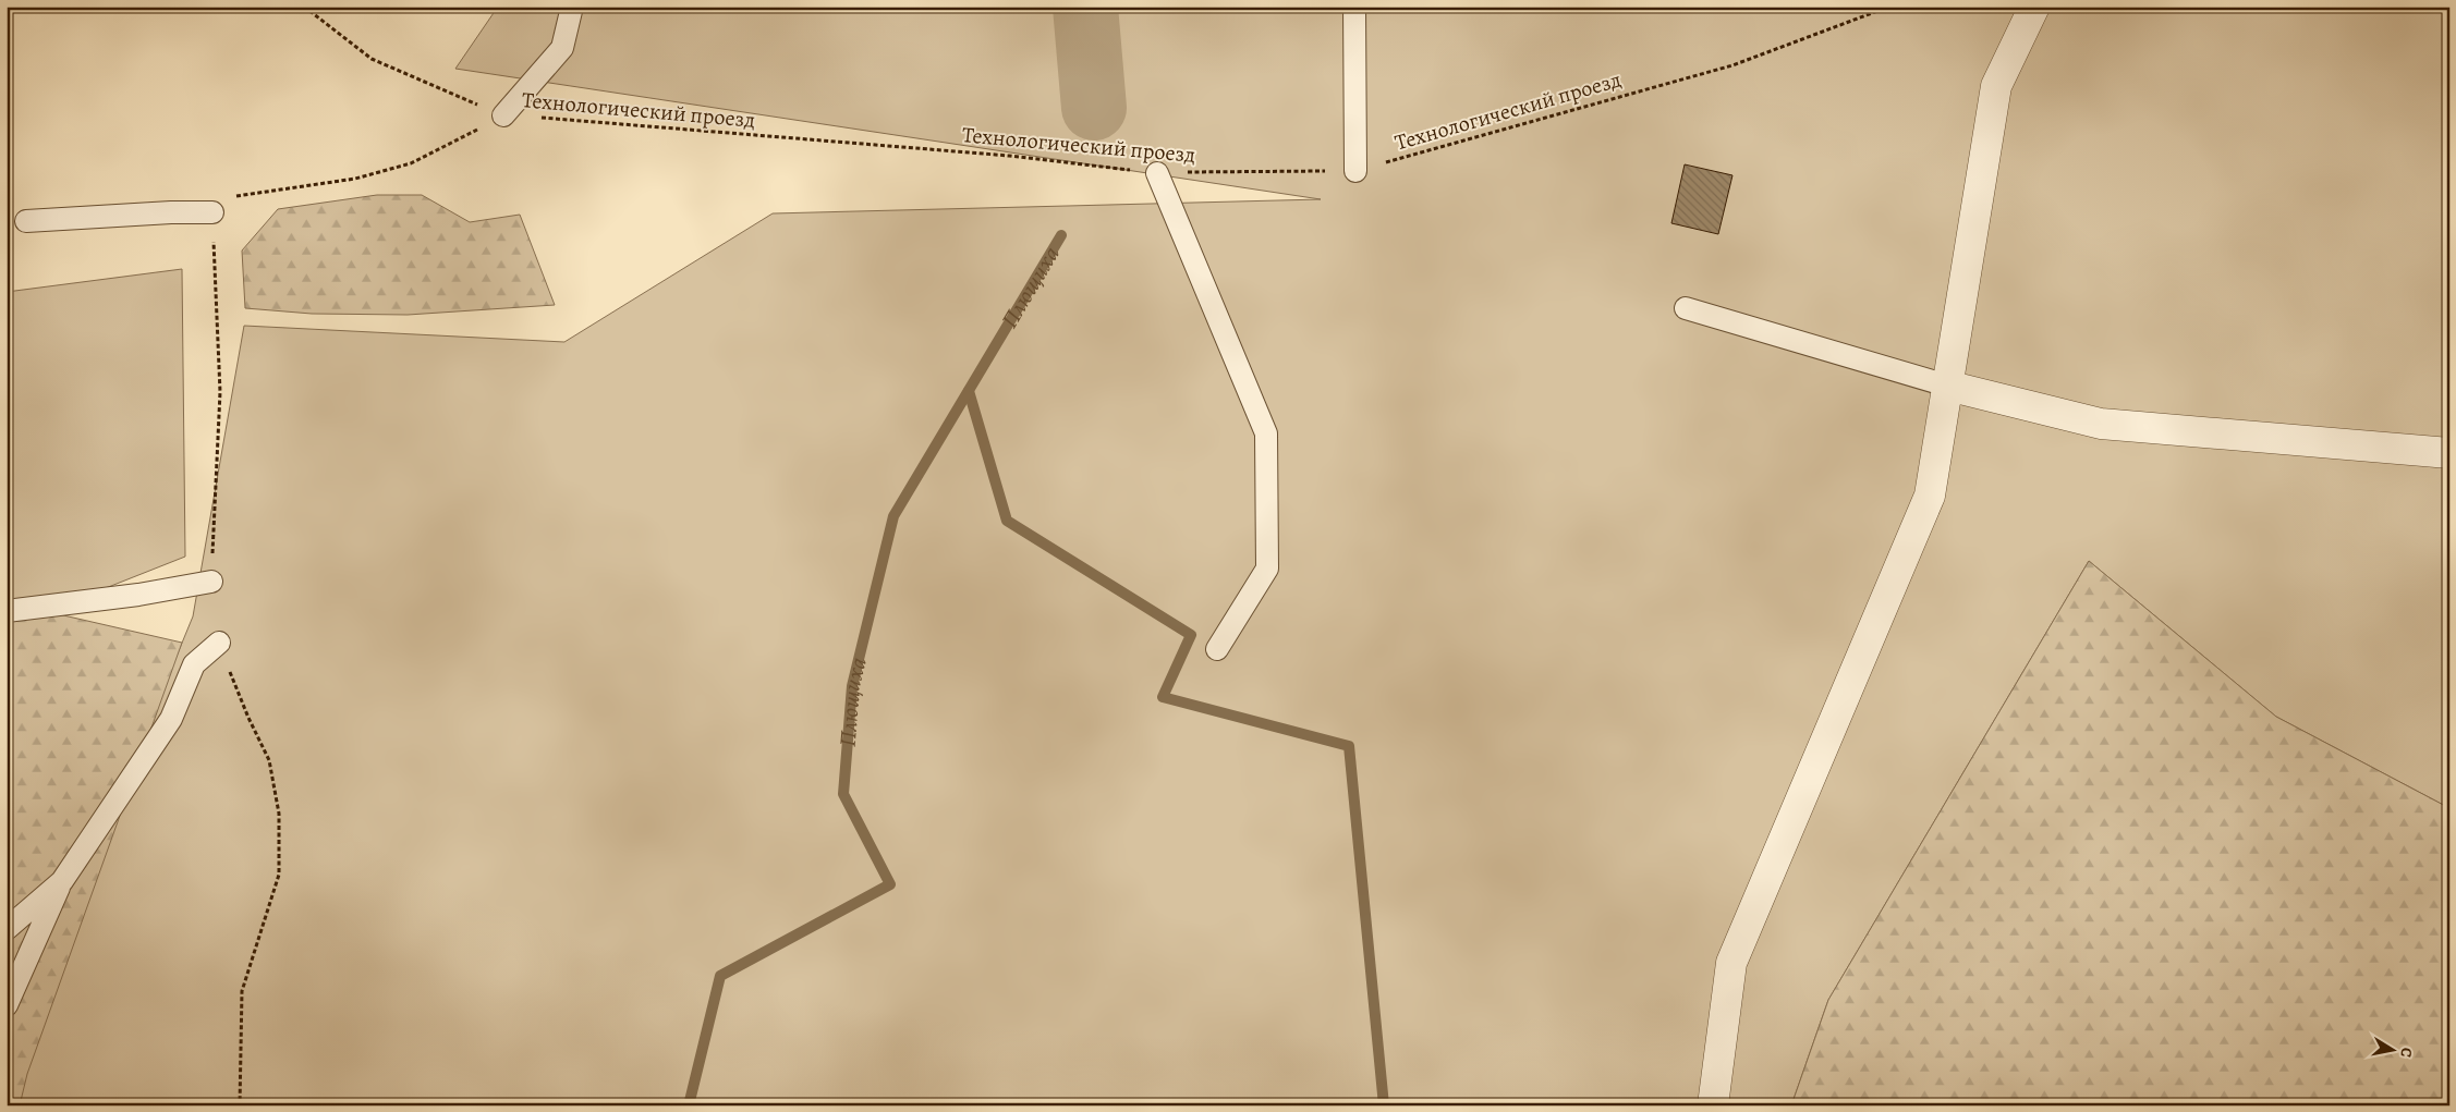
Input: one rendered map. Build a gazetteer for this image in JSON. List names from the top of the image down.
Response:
{
  "streets": {
    "path": ["Технологический проезд"]
  },
  "water": ["Плющиха"],
  "north": "right"
}
